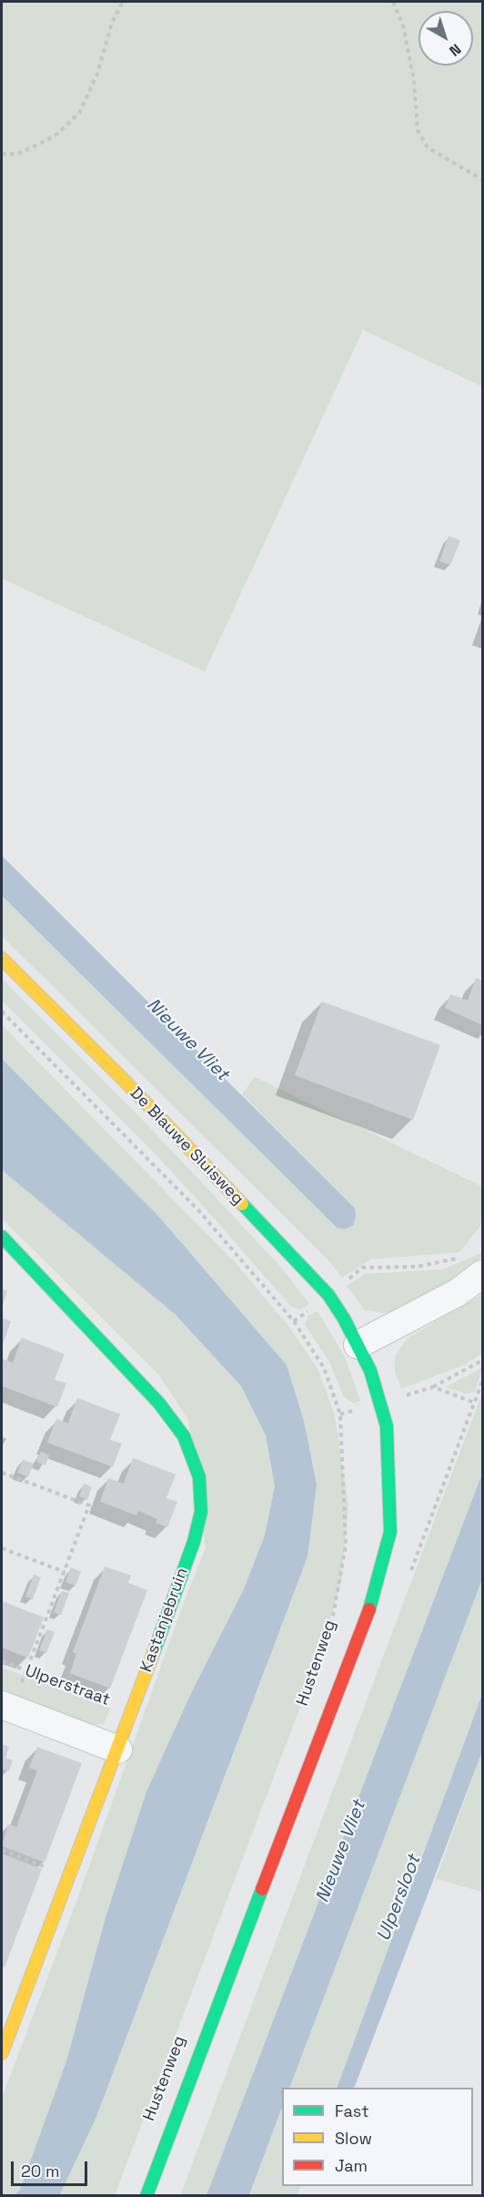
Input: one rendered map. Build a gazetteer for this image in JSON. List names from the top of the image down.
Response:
{
  "streets": {
    "main road": ["De Blauwe Sluisweg", "Kastanjebruin", "Hustenweg"],
    "path": ["Ulperstraat"]
  },
  "crossings": [
    ["De Blauwe Sluisweg", "Hustenweg"],
    ["Kastanjebruin", "Ulperstraat"]
  ],
  "water": ["Nieuwe Vliet", "Ulpersloot"],
  "legend": ["Fast", "Slow", "Jam"],
  "scale_bar": "20 m",
  "north": "bottom right"
}
